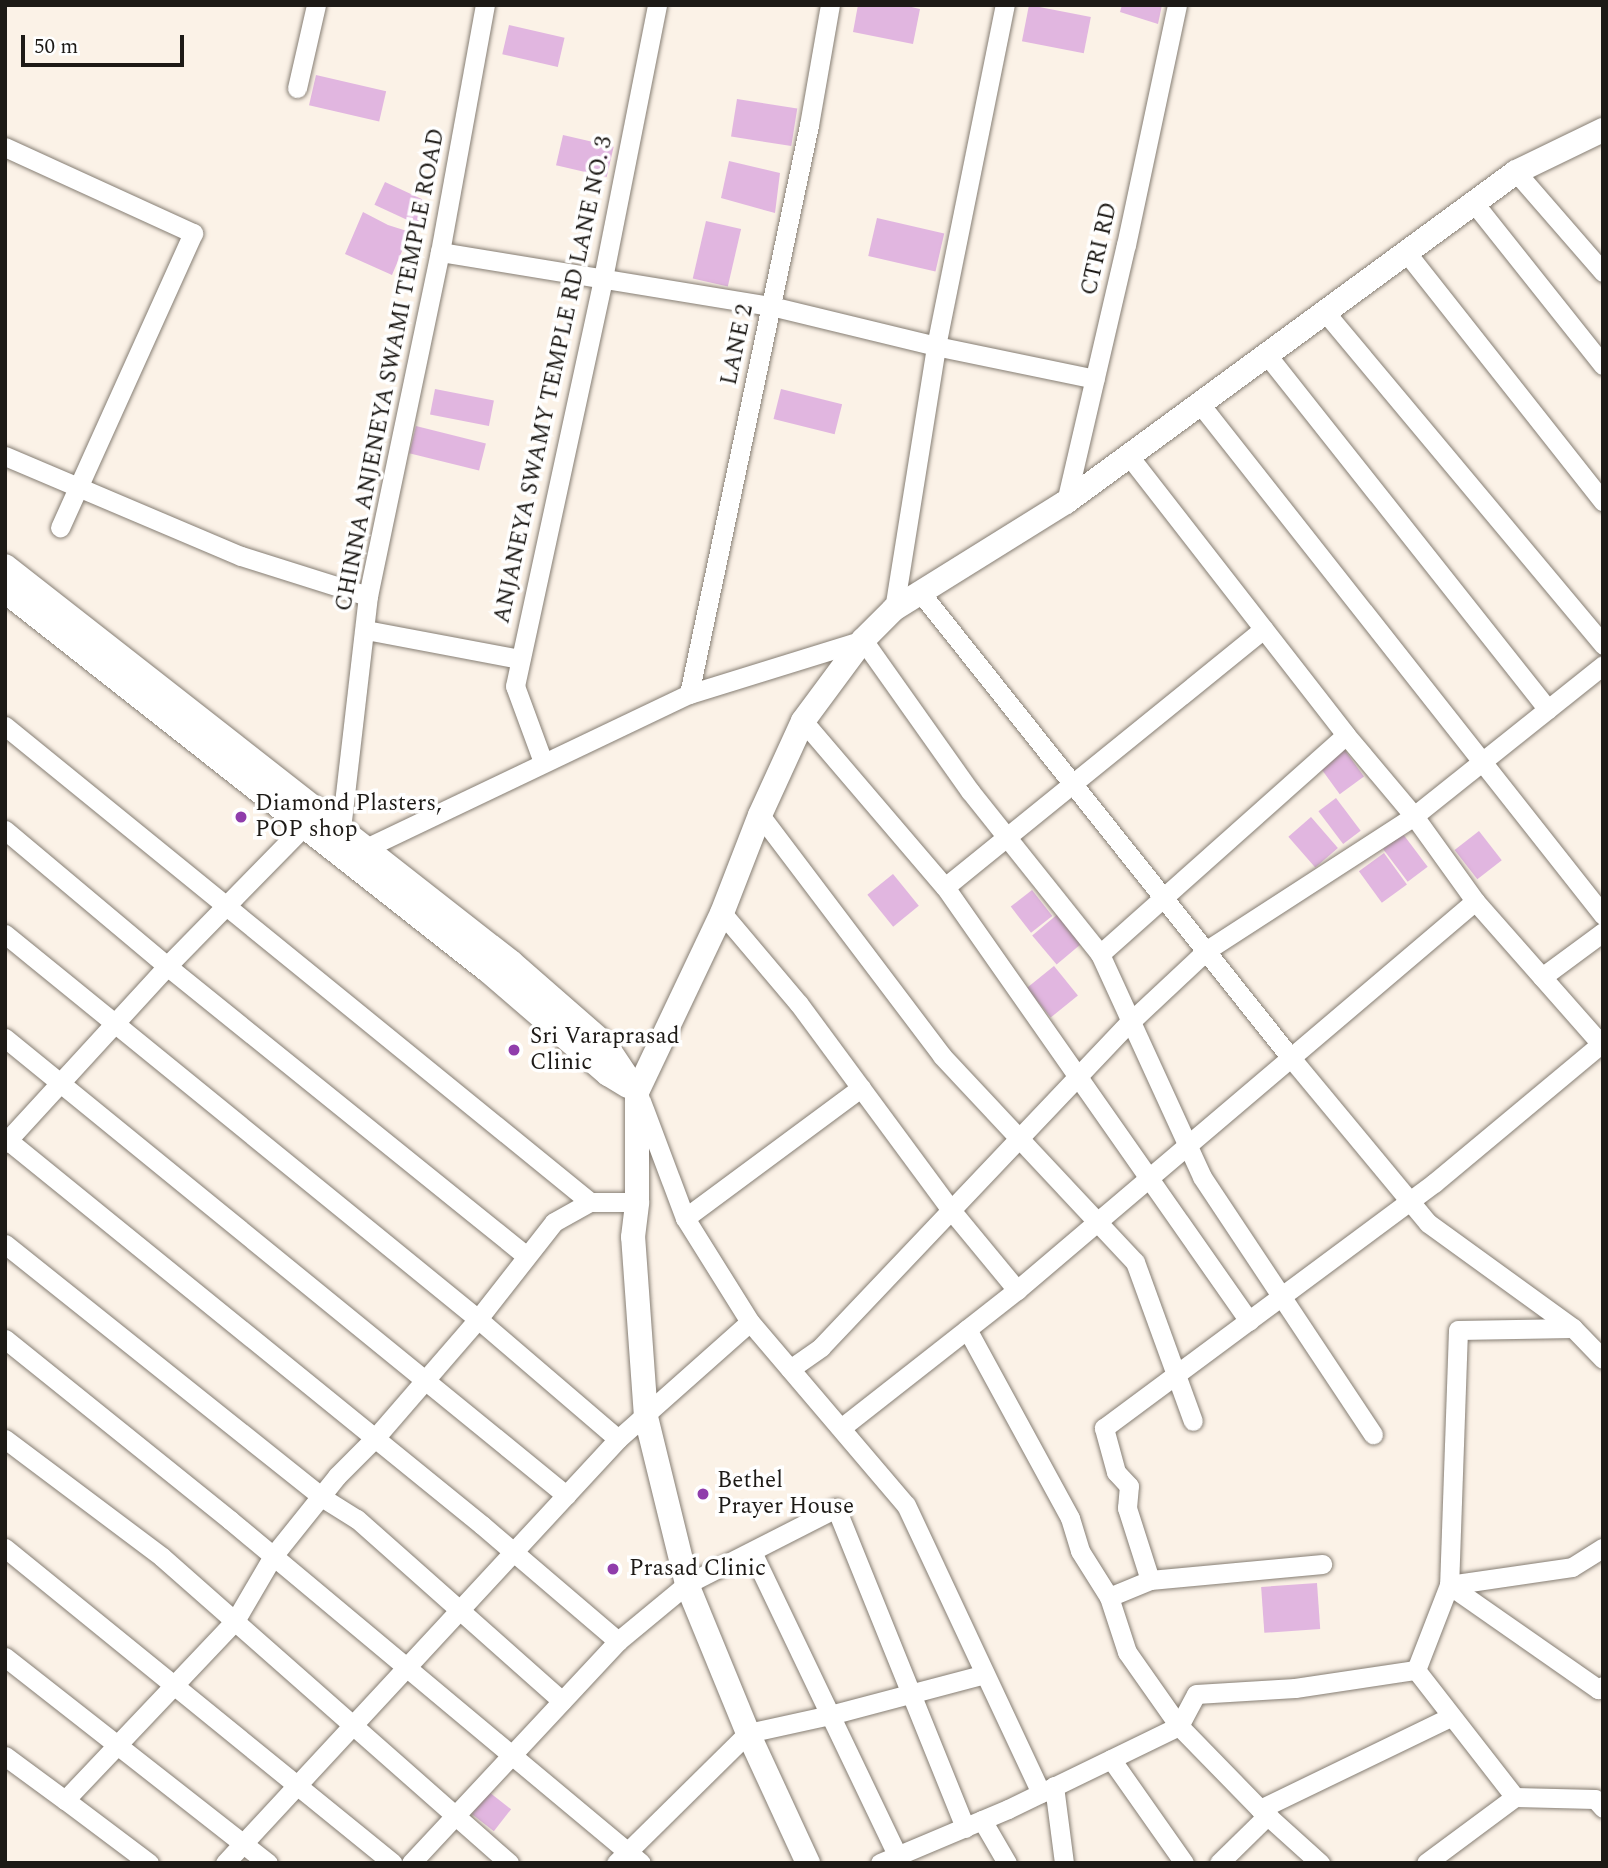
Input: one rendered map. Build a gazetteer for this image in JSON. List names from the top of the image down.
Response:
{
  "streets": {
    "street": [
      "CTRI RD",
      "LANE 2",
      "CHINNA ANJENEYA SWAMI TEMPLE ROAD",
      "ANJANEYA SWAMY TEMPLE RD LANE NO. 3"
    ]
  },
  "places": [
    "Diamond Plasters, POP shop",
    "Sri Varaprasad Clinic",
    "Bethel Prayer House",
    "Prasad Clinic"
  ],
  "scale_bar": "50 m"
}
